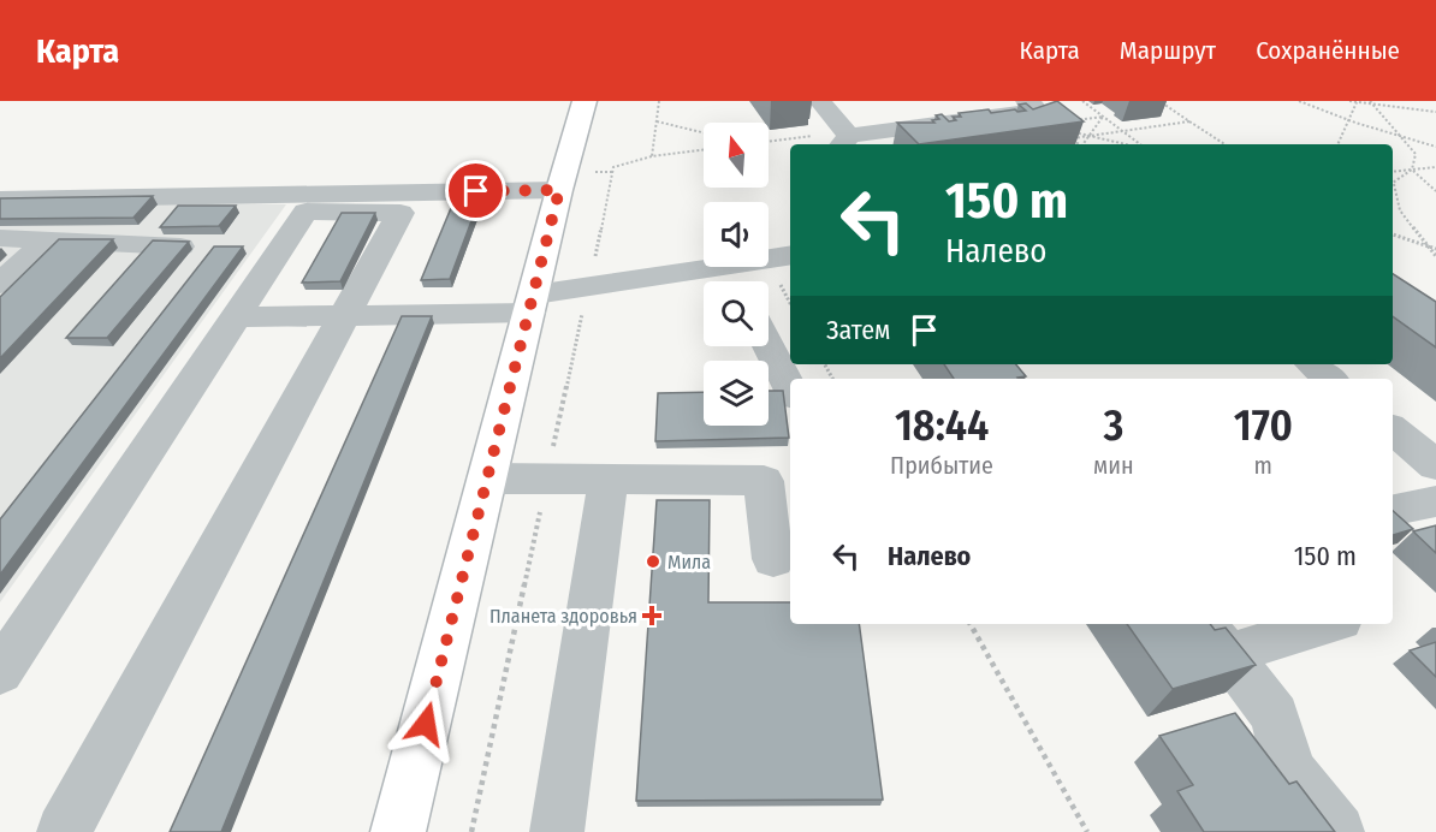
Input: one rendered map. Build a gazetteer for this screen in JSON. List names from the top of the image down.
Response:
{
  "places": {
    "other": ["Мила"],
    "health": ["Планета здоровья"]
  },
  "north": "top",
  "page": {
    "header": "Карта",
    "nav": ["Карта", "Маршрут", "Сохранённые"],
    "turn": ["150 m", "Налево"],
    "then": "Затем",
    "eta": [
      "18:44",
      "Прибытие",
      "3",
      "мин",
      "170",
      "m"
    ],
    "list": [
      {
        "name": "Налево",
        "value": "150 m"
      }
    ]
  }
}
